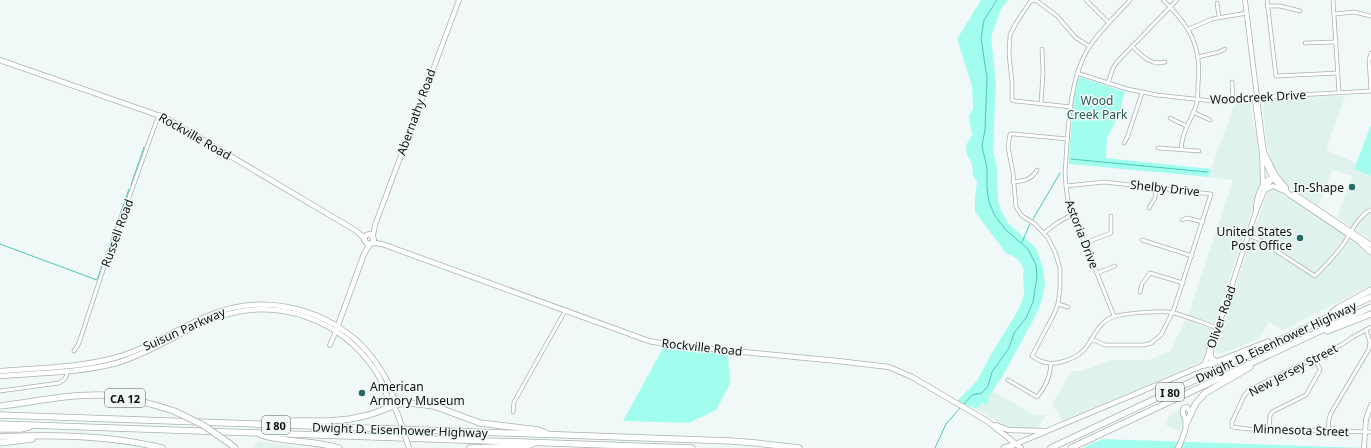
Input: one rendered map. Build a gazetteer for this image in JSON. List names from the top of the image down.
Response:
{
  "streets": {
    "highway": ["Dwight D. Eisenhower Highway", "I 80", "CA 12"],
    "main road": ["Rockville Road", "Suisun Parkway"],
    "street": [
      "Woodcreek Drive",
      "Abernathy Road",
      "Shelby Drive",
      "Russell Road",
      "Astoria Drive",
      "Oliver Road",
      "New Jersey Street",
      "Minnesota Street"
    ]
  },
  "crossings": [
    ["Woodcreek Drive", "Astoria Drive"],
    ["Woodcreek Drive", "Oliver Road"],
    ["Abernathy Road", "Rockville Road"],
    ["Rockville Road", "Russell Road"],
    ["Shelby Drive", "Astoria Drive"],
    ["New Jersey Street", "Minnesota Street"]
  ],
  "parks": ["Wood Creek Park"],
  "places": ["In-Shape", "United States Post Office", "American Armory Museum"]
}
